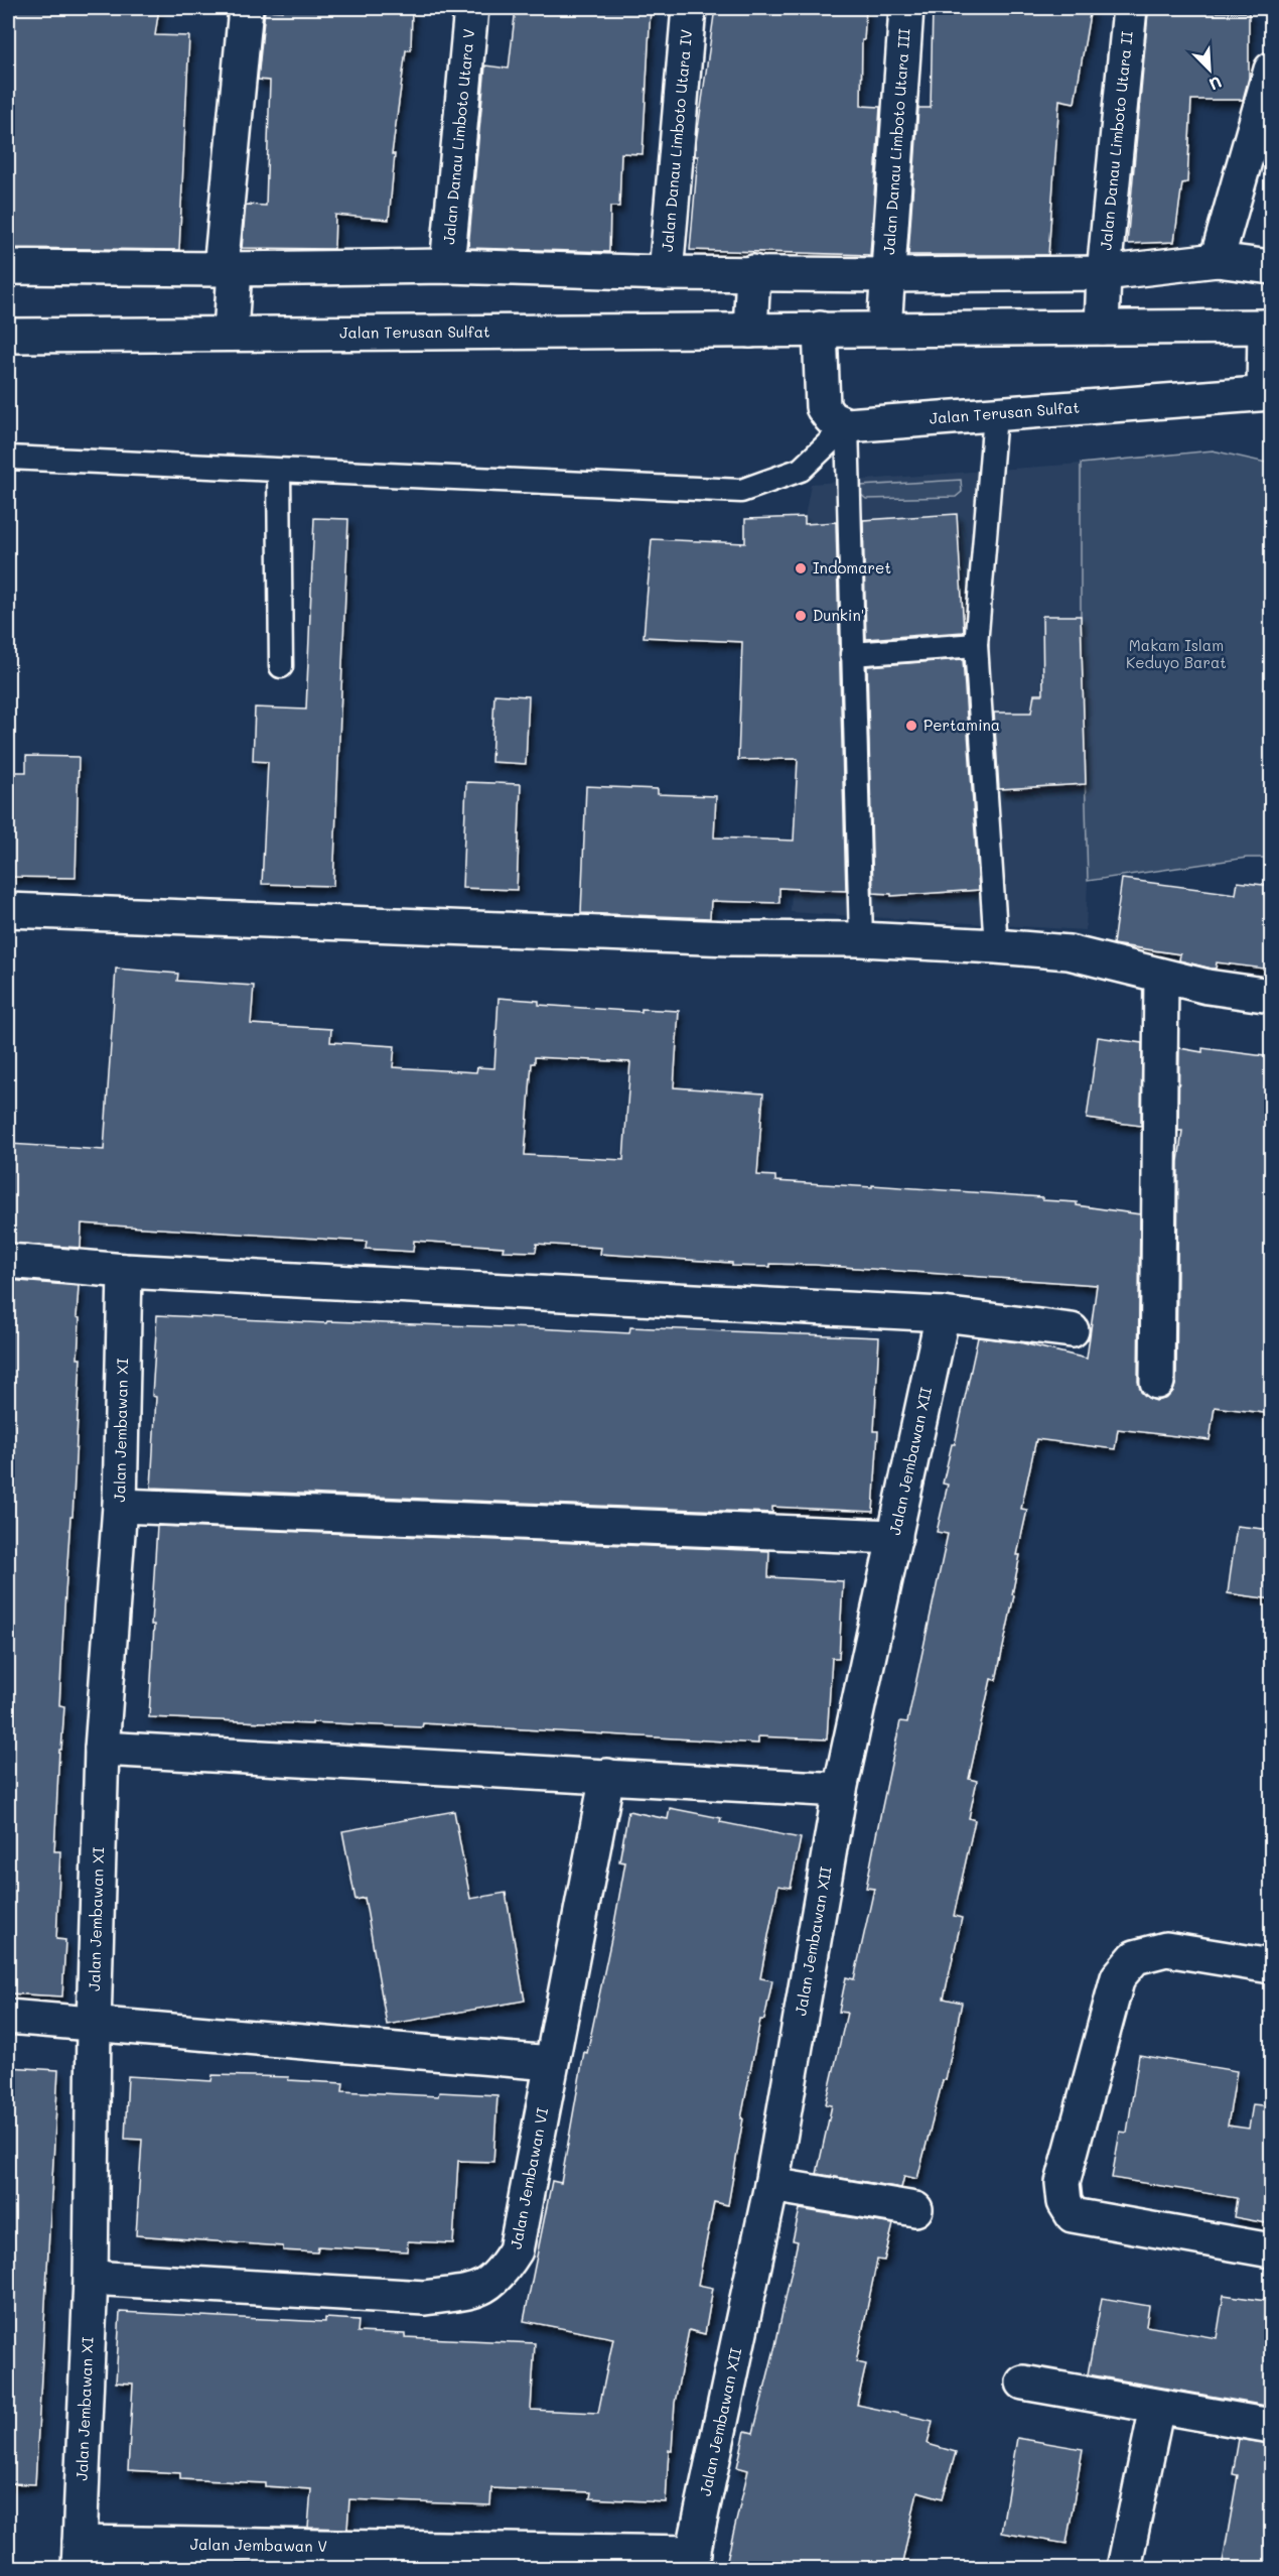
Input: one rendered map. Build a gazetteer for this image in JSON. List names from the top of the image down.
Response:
{
  "streets": {
    "street": [
      "Jalan Danau Limboto Utara V",
      "Jalan Danau Limboto Utara IV",
      "Jalan Danau Limboto Utara II",
      "Jalan Danau Limboto Utara III",
      "Jalan Terusan Sulfat",
      "Jalan Jembawan XI",
      "Jalan Jembawan XII",
      "Jalan Jembawan VI",
      "Jalan Jembawan V"
    ]
  },
  "crossings": [
    ["Jalan Danau Limboto Utara II", "Jalan Terusan Sulfat"],
    ["Jalan Danau Limboto Utara III", "Jalan Terusan Sulfat"],
    ["Jalan Jembawan XI", "Jalan Jembawan VI"],
    ["Jalan Jembawan XI", "Jalan Jembawan V"],
    ["Jalan Jembawan XII", "Jalan Jembawan V"]
  ],
  "parks": ["Makam Islam Keduyo Barat"],
  "places": ["Indomaret", "Dunkin'", "Pertamina"],
  "north": "bottom right"
}
